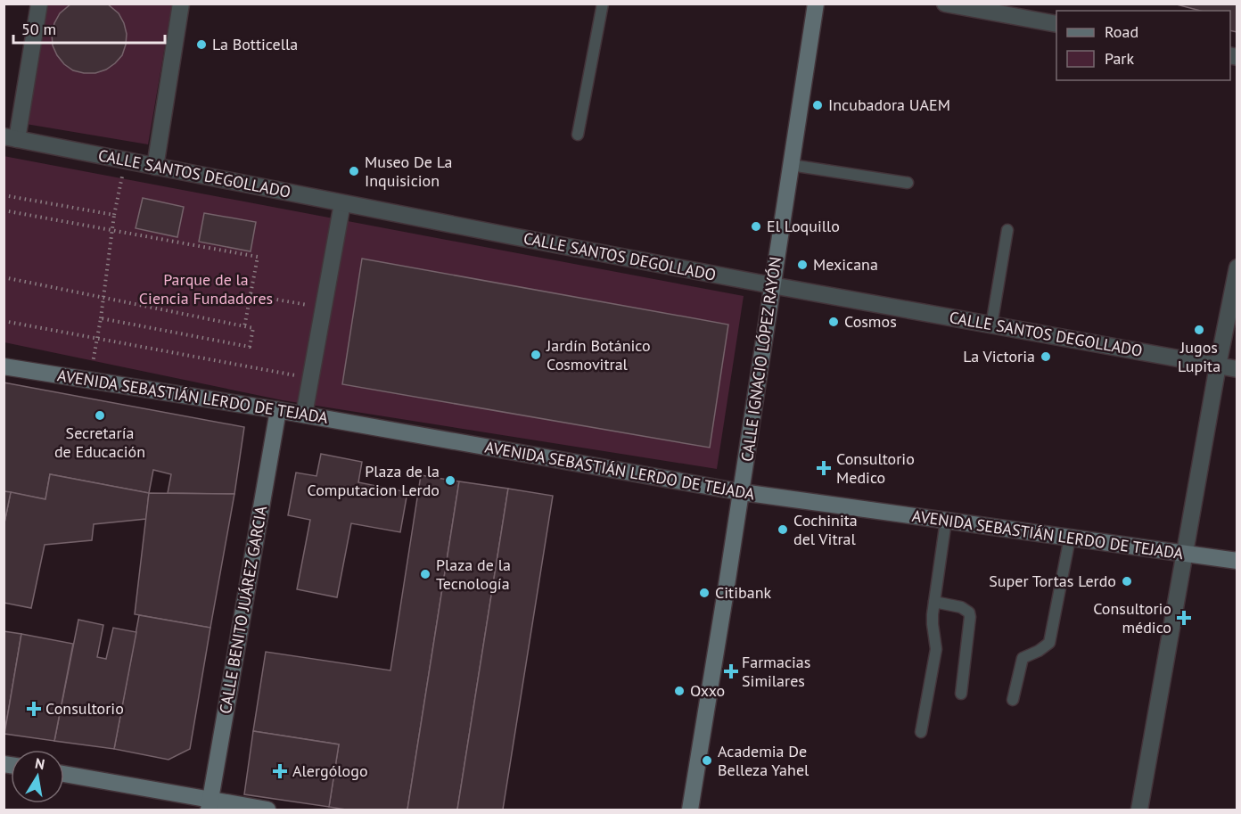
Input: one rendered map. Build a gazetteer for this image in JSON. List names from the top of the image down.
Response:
{
  "streets": {
    "main road": ["CALLE IGNACIO LÓPEZ RAYÓN", "AVENIDA SEBASTIÁN LERDO DE TEJADA", "CALLE BENITO JUÁREZ GARCIA"],
    "street": ["CALLE SANTOS DEGOLLADO"]
  },
  "crossings": [
    ["CALLE SANTOS DEGOLLADO", "CALLE IGNACIO LÓPEZ RAYÓN"],
    ["CALLE IGNACIO LÓPEZ RAYÓN", "AVENIDA SEBASTIÁN LERDO DE TEJADA"],
    ["AVENIDA SEBASTIÁN LERDO DE TEJADA", "CALLE BENITO JUÁREZ GARCIA"]
  ],
  "parks": ["Parque de la Ciencia Fundadores"],
  "places": {
    "other": [
      "La Botticella",
      "Incubadora UAEM",
      "Museo De La Inquisicion",
      "El Loquillo",
      "Mexicana",
      "Cosmos",
      "Jugos Lupita",
      "Jardín Botánico Cosmovitral",
      "La Victoria",
      "Secretaría de Educación",
      "Plaza de la Computacion Lerdo",
      "Cochinita del Vitral",
      "Plaza de la Tecnología",
      "Super Tortas Lerdo",
      "Citibank",
      "Oxxo",
      "Academia De Belleza Yahel"
    ],
    "health": [
      "Consultorio Medico",
      "Consultorio médico",
      "Farmacias Similares",
      "Consultorio",
      "Alergólogo"
    ]
  },
  "legend": ["Road", "Park"],
  "scale_bar": "50 m",
  "north": "top"
}
